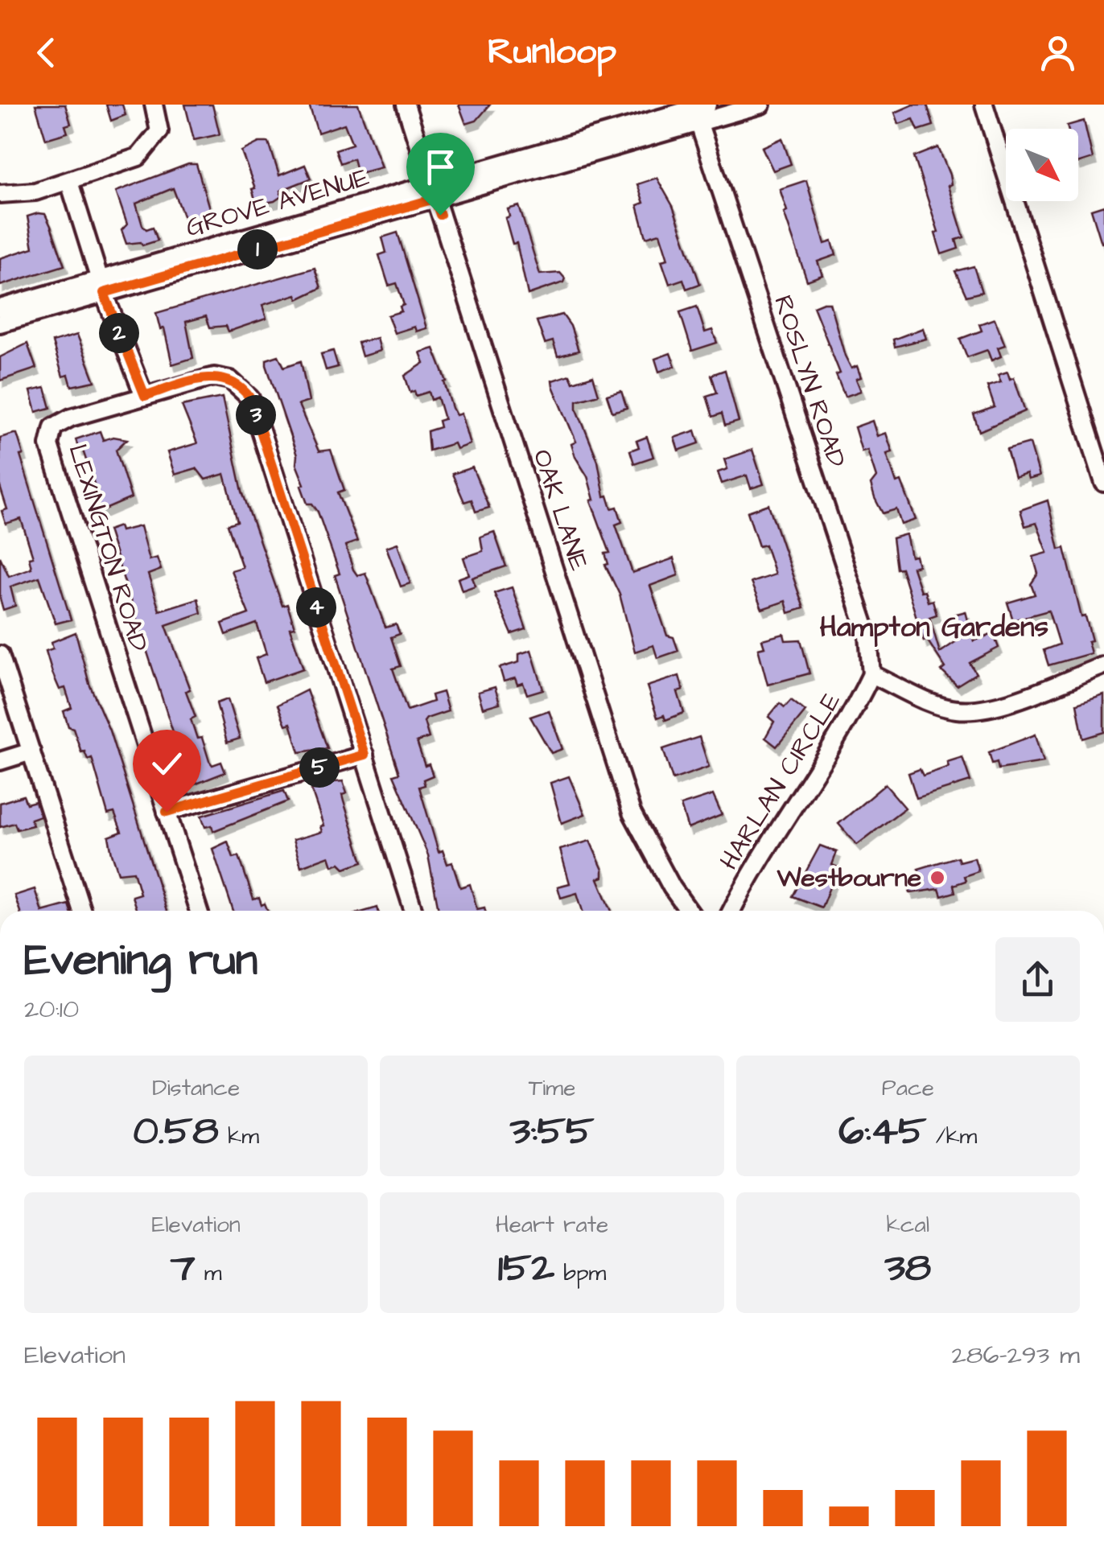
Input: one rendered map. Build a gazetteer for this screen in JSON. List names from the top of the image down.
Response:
{
  "streets": {
    "street": [
      "GROVE AVENUE",
      "ROSLYN ROAD",
      "OAK LANE",
      "LEXINGTON ROAD",
      "HARLAN CIRCLE"
    ]
  },
  "crossings": [
    ["GROVE AVENUE", "ROSLYN ROAD"],
    ["GROVE AVENUE", "OAK LANE"],
    ["ROSLYN ROAD", "HARLAN CIRCLE"]
  ],
  "districts": ["Hampton Gardens"],
  "places": ["Westbourne"],
  "north": "bottom right",
  "page": {
    "header": "Runloop",
    "pins": [
      "1",
      "2",
      "3",
      "4",
      "5"
    ],
    "heading": ["Evening run", "20:10"],
    "stats": [
      ["Distance", "0.58 km"],
      ["Time", "3:55"],
      ["Pace", "6:45 /km"],
      ["Elevation", "7 m"],
      ["Heart rate", "152 bpm"],
      ["kcal", "38"]
    ],
    "chart": ["Elevation", "286–293 m"]
  }
}
